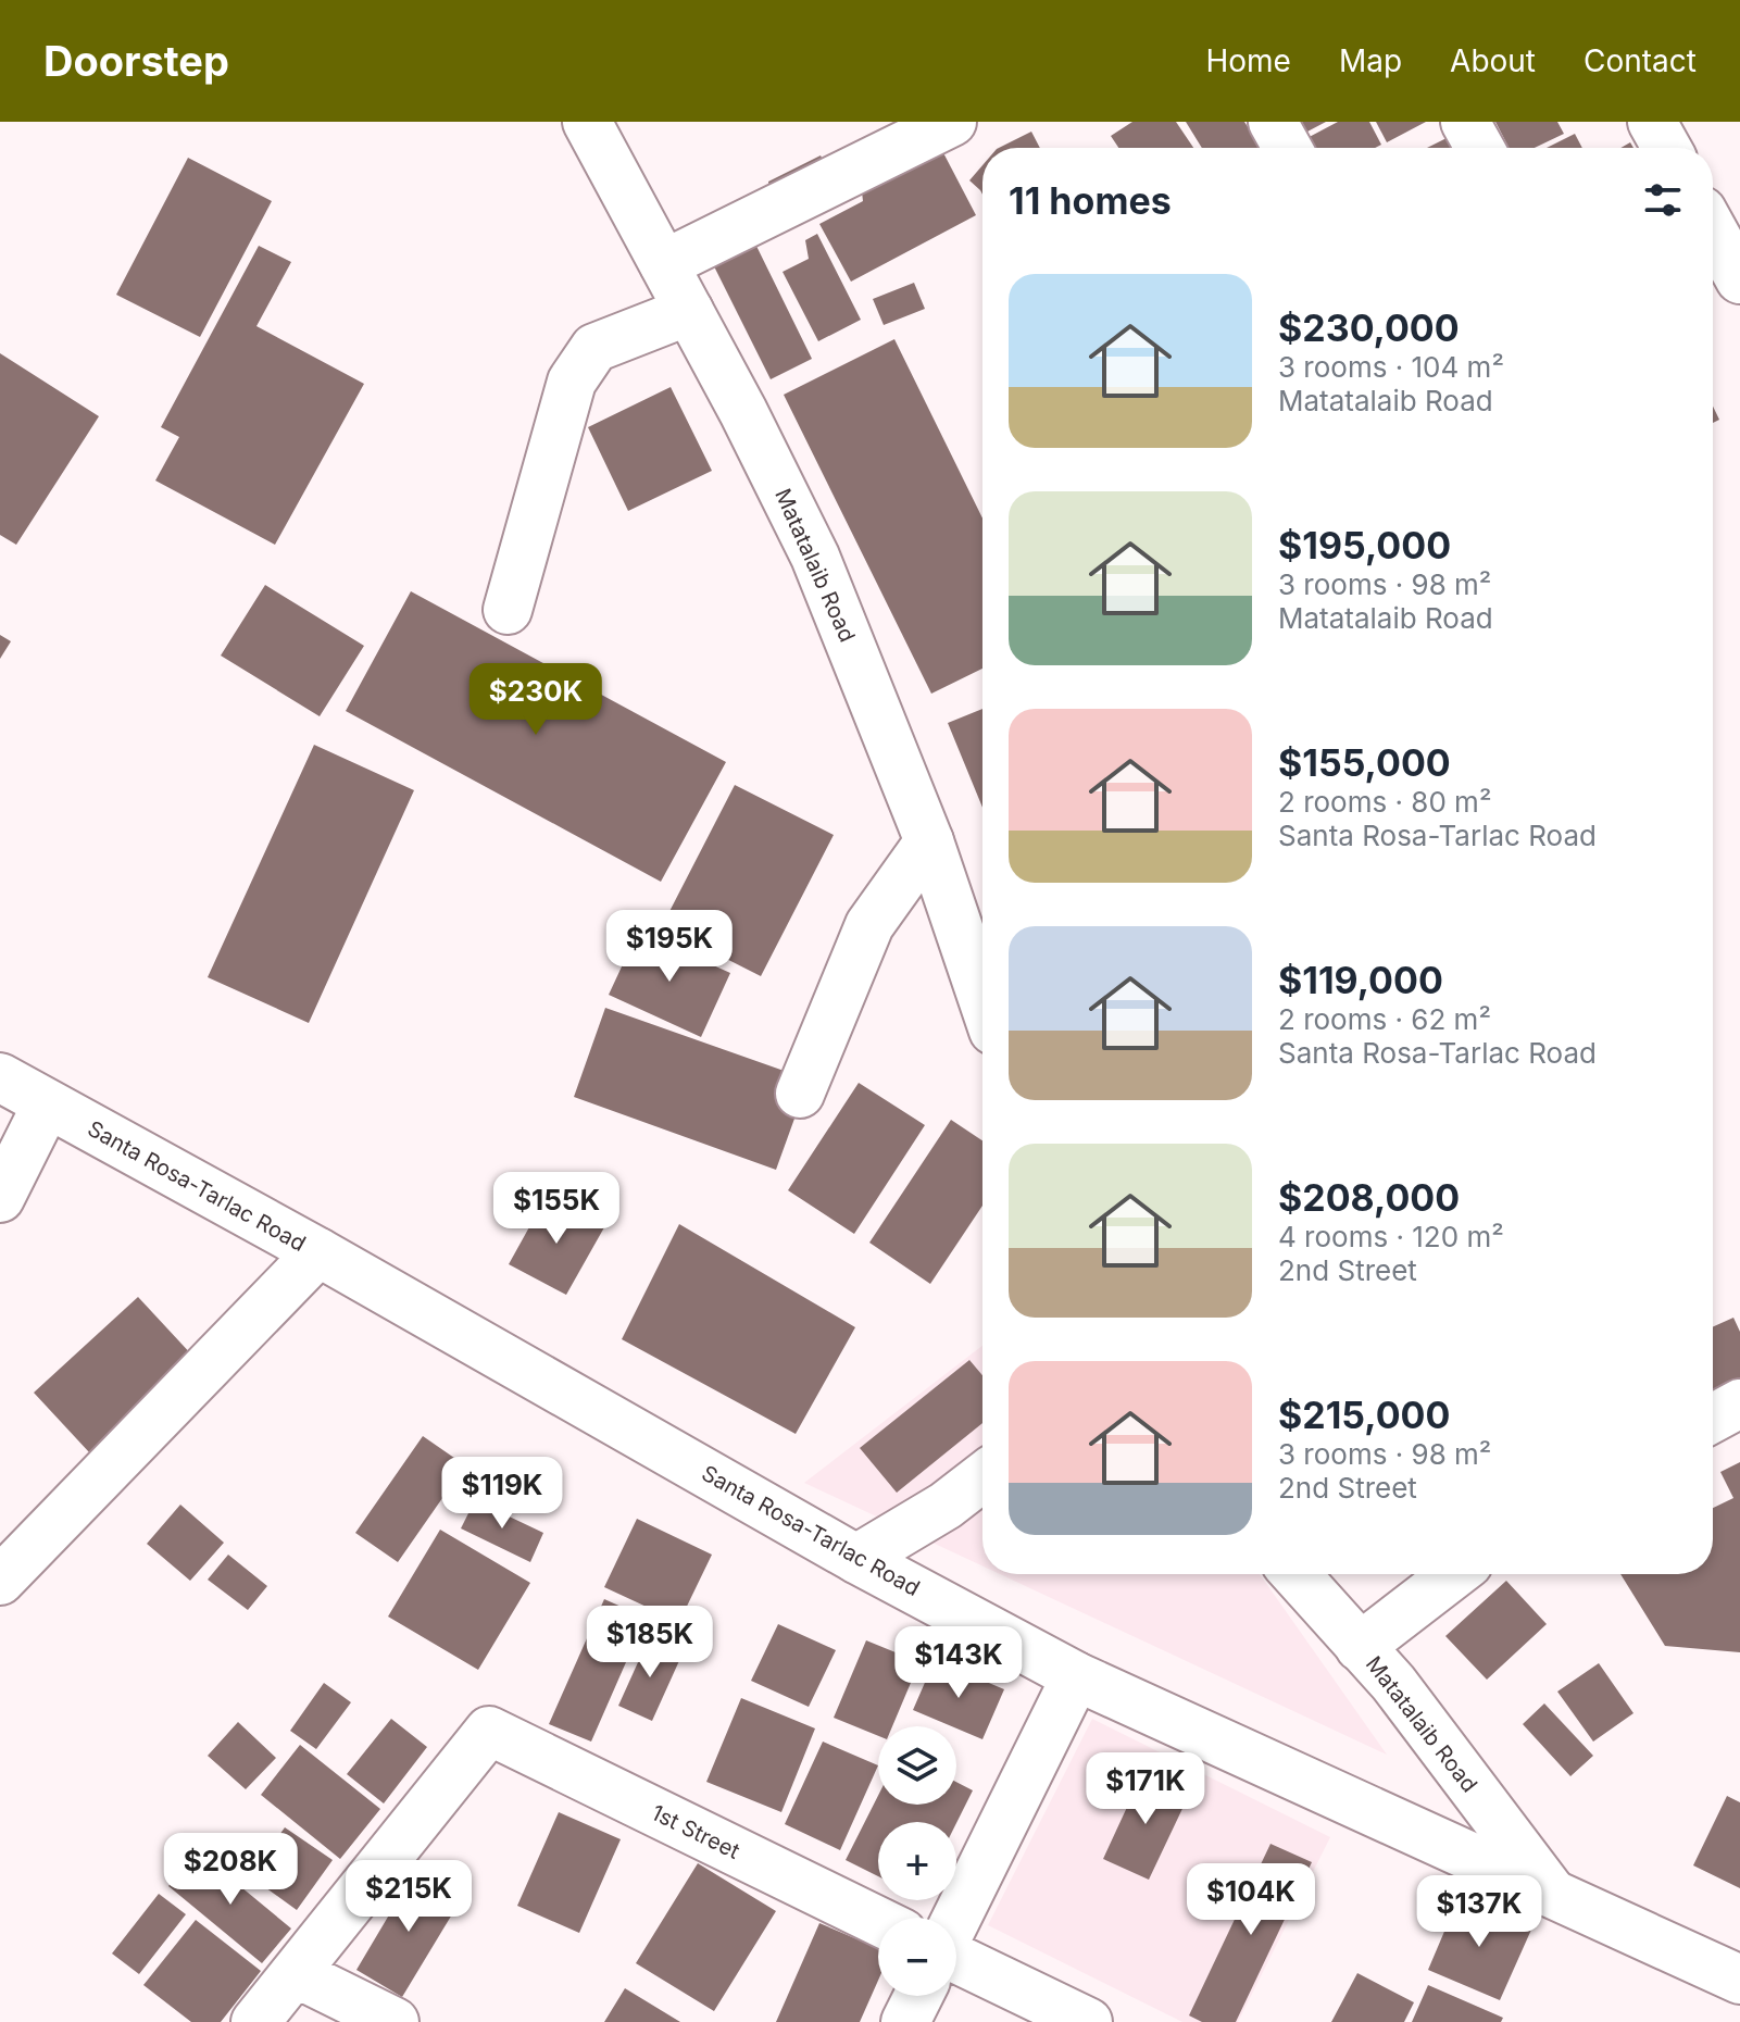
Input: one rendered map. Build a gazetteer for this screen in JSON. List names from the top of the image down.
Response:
{
  "streets": {
    "main road": ["Matatalaib Road", "Santa Rosa-Tarlac Road", "1st Street"]
  },
  "crossings": [
    ["Matatalaib Road", "Santa Rosa-Tarlac Road"]
  ],
  "page": {
    "header": "Doorstep",
    "nav": [
      "Home",
      "Map",
      "About",
      "Contact"
    ],
    "heading": "11 homes",
    "list": [
      {
        "name": "$230,000",
        "note": "3 rooms · 104 m² · Matatalaib Road"
      },
      {
        "name": "$195,000",
        "note": "3 rooms · 98 m² · Matatalaib Road"
      },
      {
        "name": "$155,000",
        "note": "2 rooms · 80 m² · Santa Rosa-Tarlac Road"
      },
      {
        "name": "$119,000",
        "note": "2 rooms · 62 m² · Santa Rosa-Tarlac Road"
      },
      {
        "name": "$208,000",
        "note": "4 rooms · 120 m² · 2nd Street"
      },
      {
        "name": "$215,000",
        "note": "3 rooms · 98 m² · 2nd Street"
      }
    ],
    "price": [
      "$230K",
      "$195K",
      "$155K",
      "$119K",
      "$185K",
      "$143K",
      "$171K",
      "$208K",
      "$215K",
      "$104K",
      "$137K"
    ],
    "map_buttons": ["+", "−"]
  }
}
